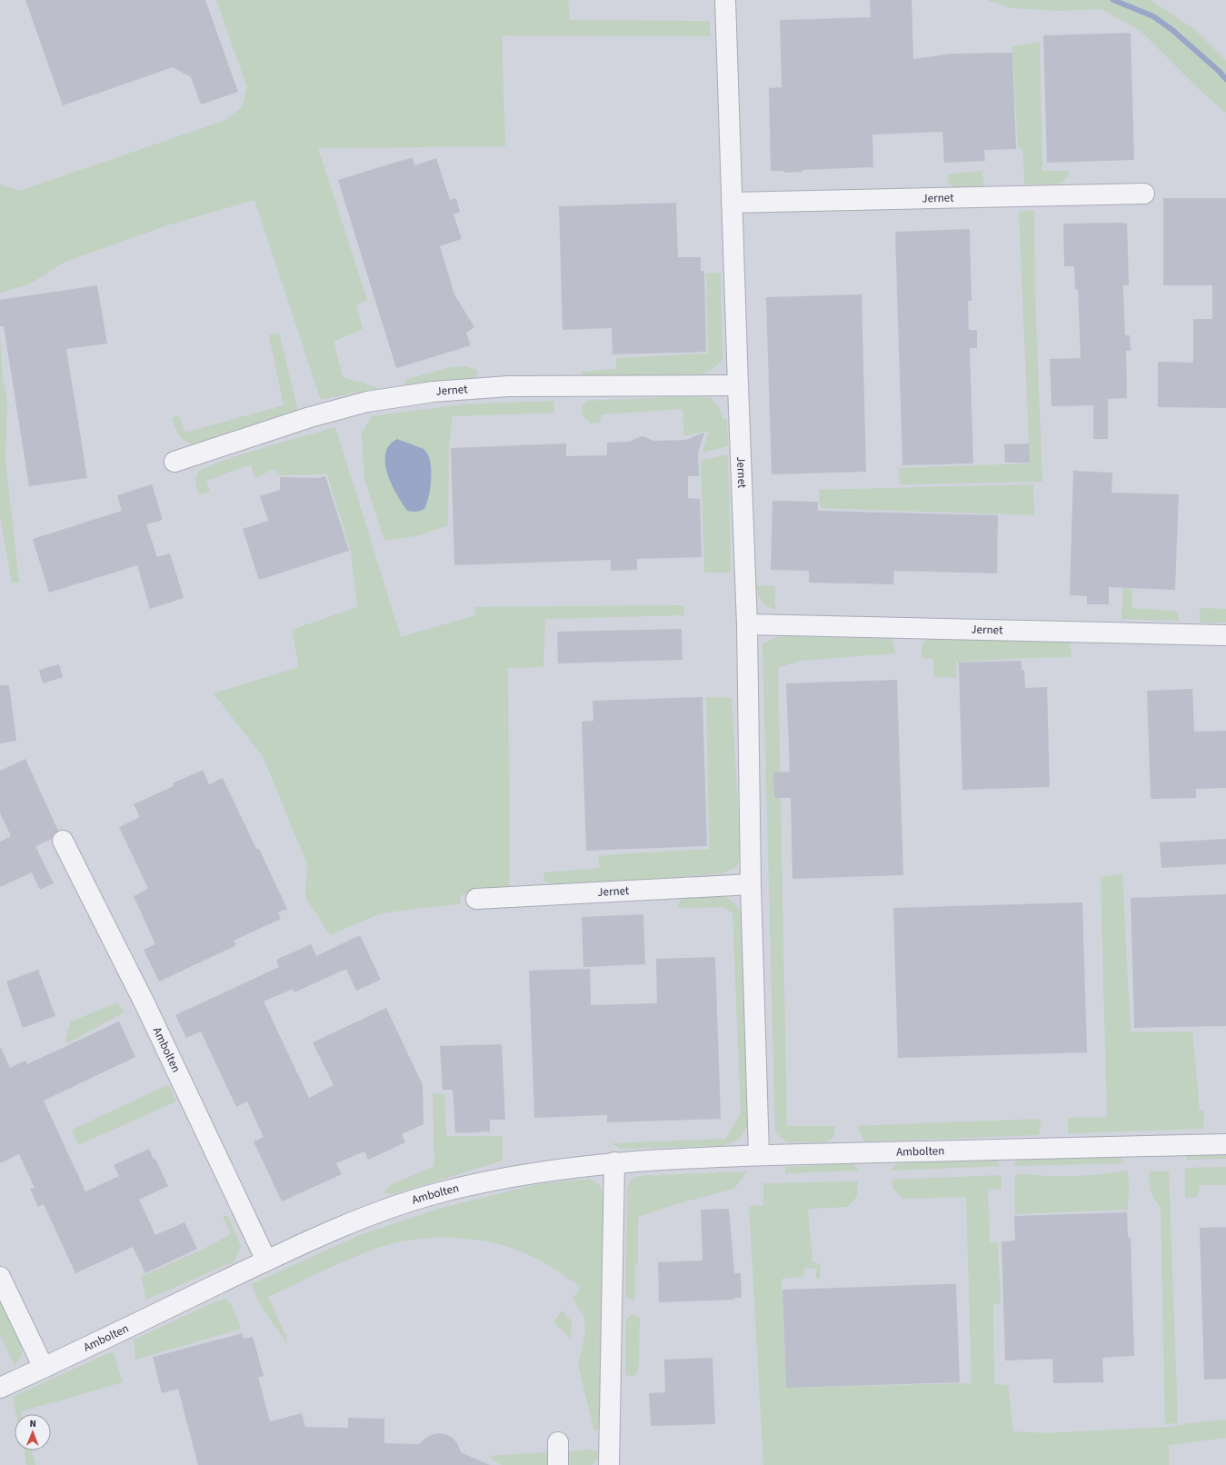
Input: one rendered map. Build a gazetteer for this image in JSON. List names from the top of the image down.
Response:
{
  "streets": {
    "street": ["Jernet", "Ambolten"]
  },
  "crossings": [
    ["Jernet", "Ambolten"]
  ],
  "north": "top"
}
